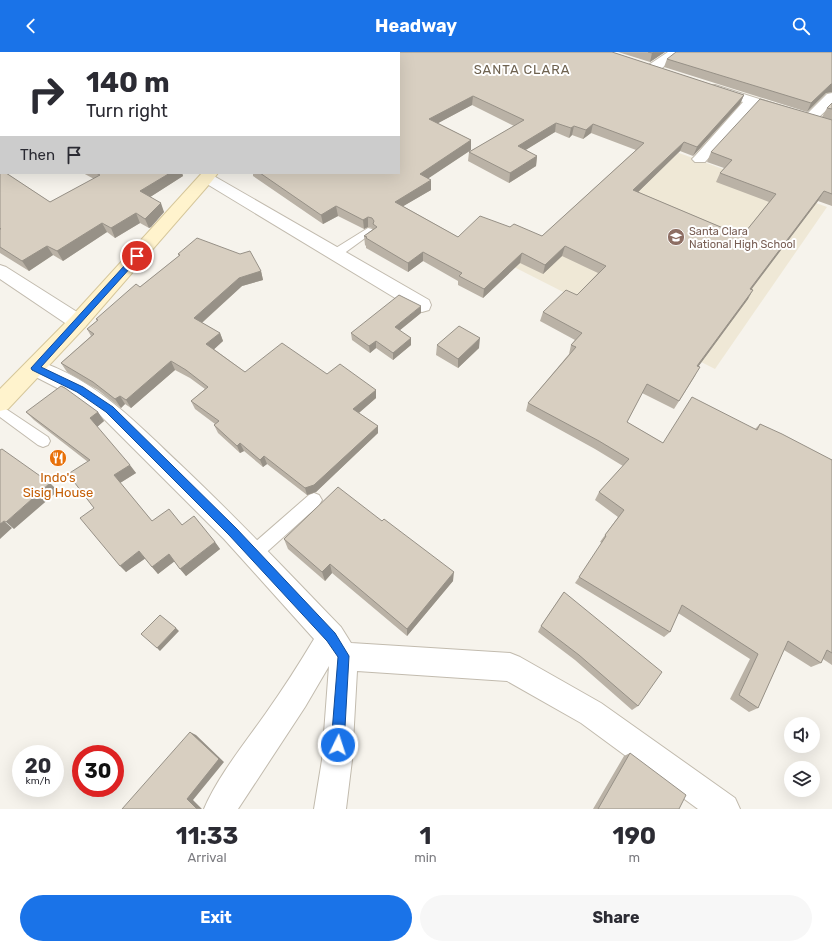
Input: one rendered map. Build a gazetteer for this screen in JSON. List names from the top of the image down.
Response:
{
  "districts": ["SANTA CLARA"],
  "places": {
    "school or university": ["Santa Clara National High School"],
    "restaurant": ["Indo's Sisig House"]
  },
  "page": {
    "header": "Headway",
    "turn": ["140 m", "Turn right"],
    "then": "Then",
    "speed": "20 km/h",
    "limit": "30",
    "eta": [
      "11:33",
      "Arrival",
      "1",
      "min",
      "190",
      "m"
    ],
    "buttons": ["Exit", "Share"]
  }
}
